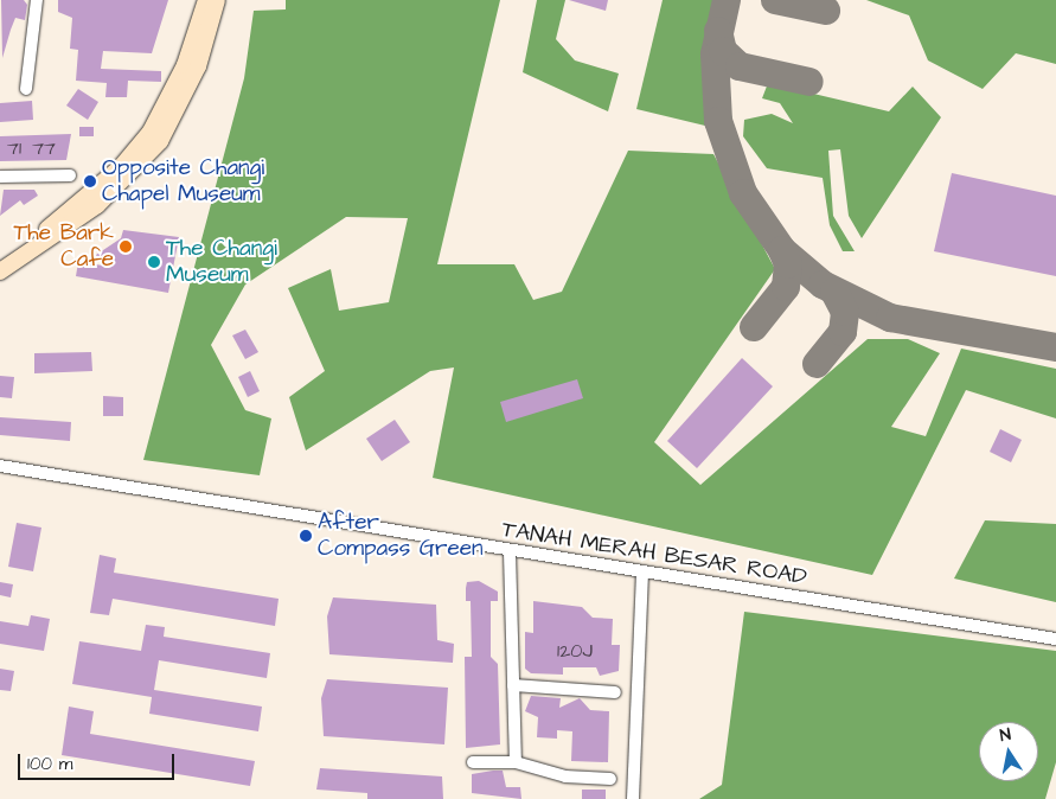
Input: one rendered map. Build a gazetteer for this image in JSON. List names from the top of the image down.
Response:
{
  "streets": {
    "street": ["TANAH MERAH BESAR ROAD"]
  },
  "places": [
    "Opposite Changi Chapel Museum",
    "The Bark Cafe",
    "The Changi Museum",
    "After Compass Green"
  ],
  "house_numbers": ["71", "77", "120J"],
  "scale_bar": "100 m",
  "north": "top"
}
